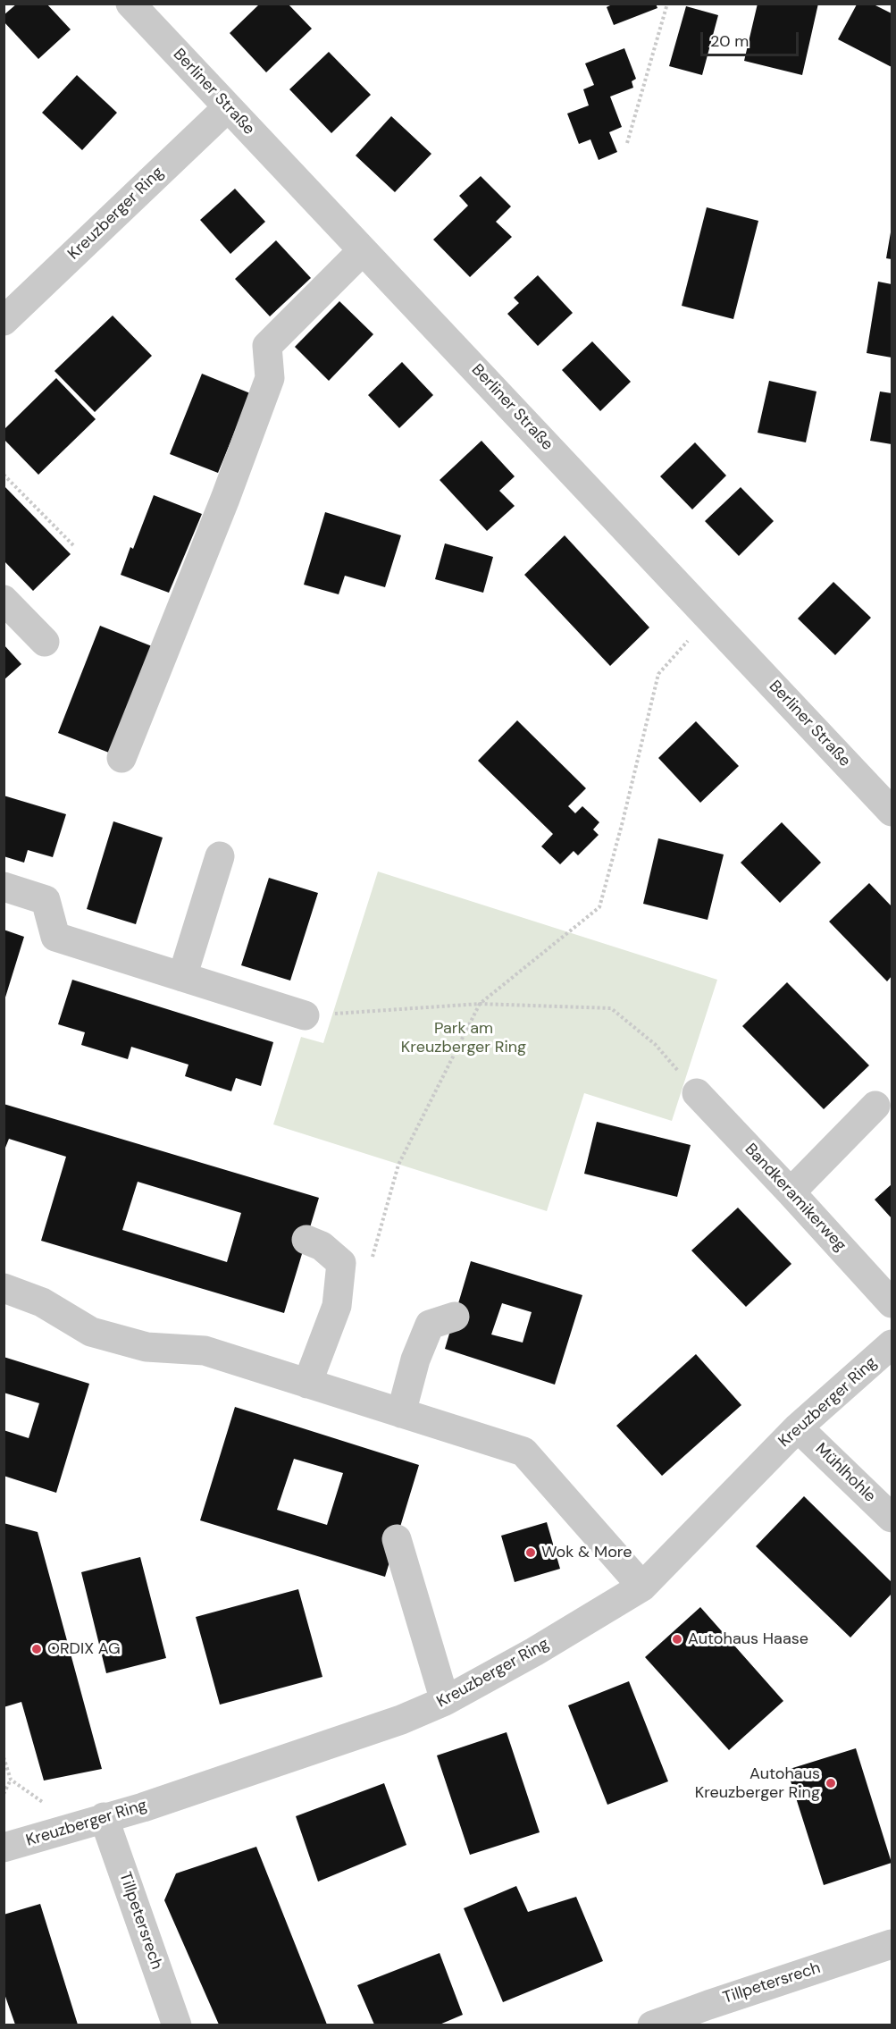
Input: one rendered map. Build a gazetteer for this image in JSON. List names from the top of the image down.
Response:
{
  "streets": {
    "street": [
      "Berliner Straße",
      "Kreuzberger Ring",
      "Bandkeramikerweg",
      "Mühlhohle",
      "Tillpetersrech"
    ]
  },
  "crossings": [
    ["Berliner Straße", "Kreuzberger Ring"],
    ["Kreuzberger Ring", "Mühlhohle"],
    ["Kreuzberger Ring", "Tillpetersrech"]
  ],
  "parks": ["Park am Kreuzberger Ring"],
  "places": [
    "Wok & More",
    "Autohaus Haase",
    "ORDIX AG",
    "Autohaus Kreuzberger Ring"
  ],
  "scale_bar": "20 m"
}
